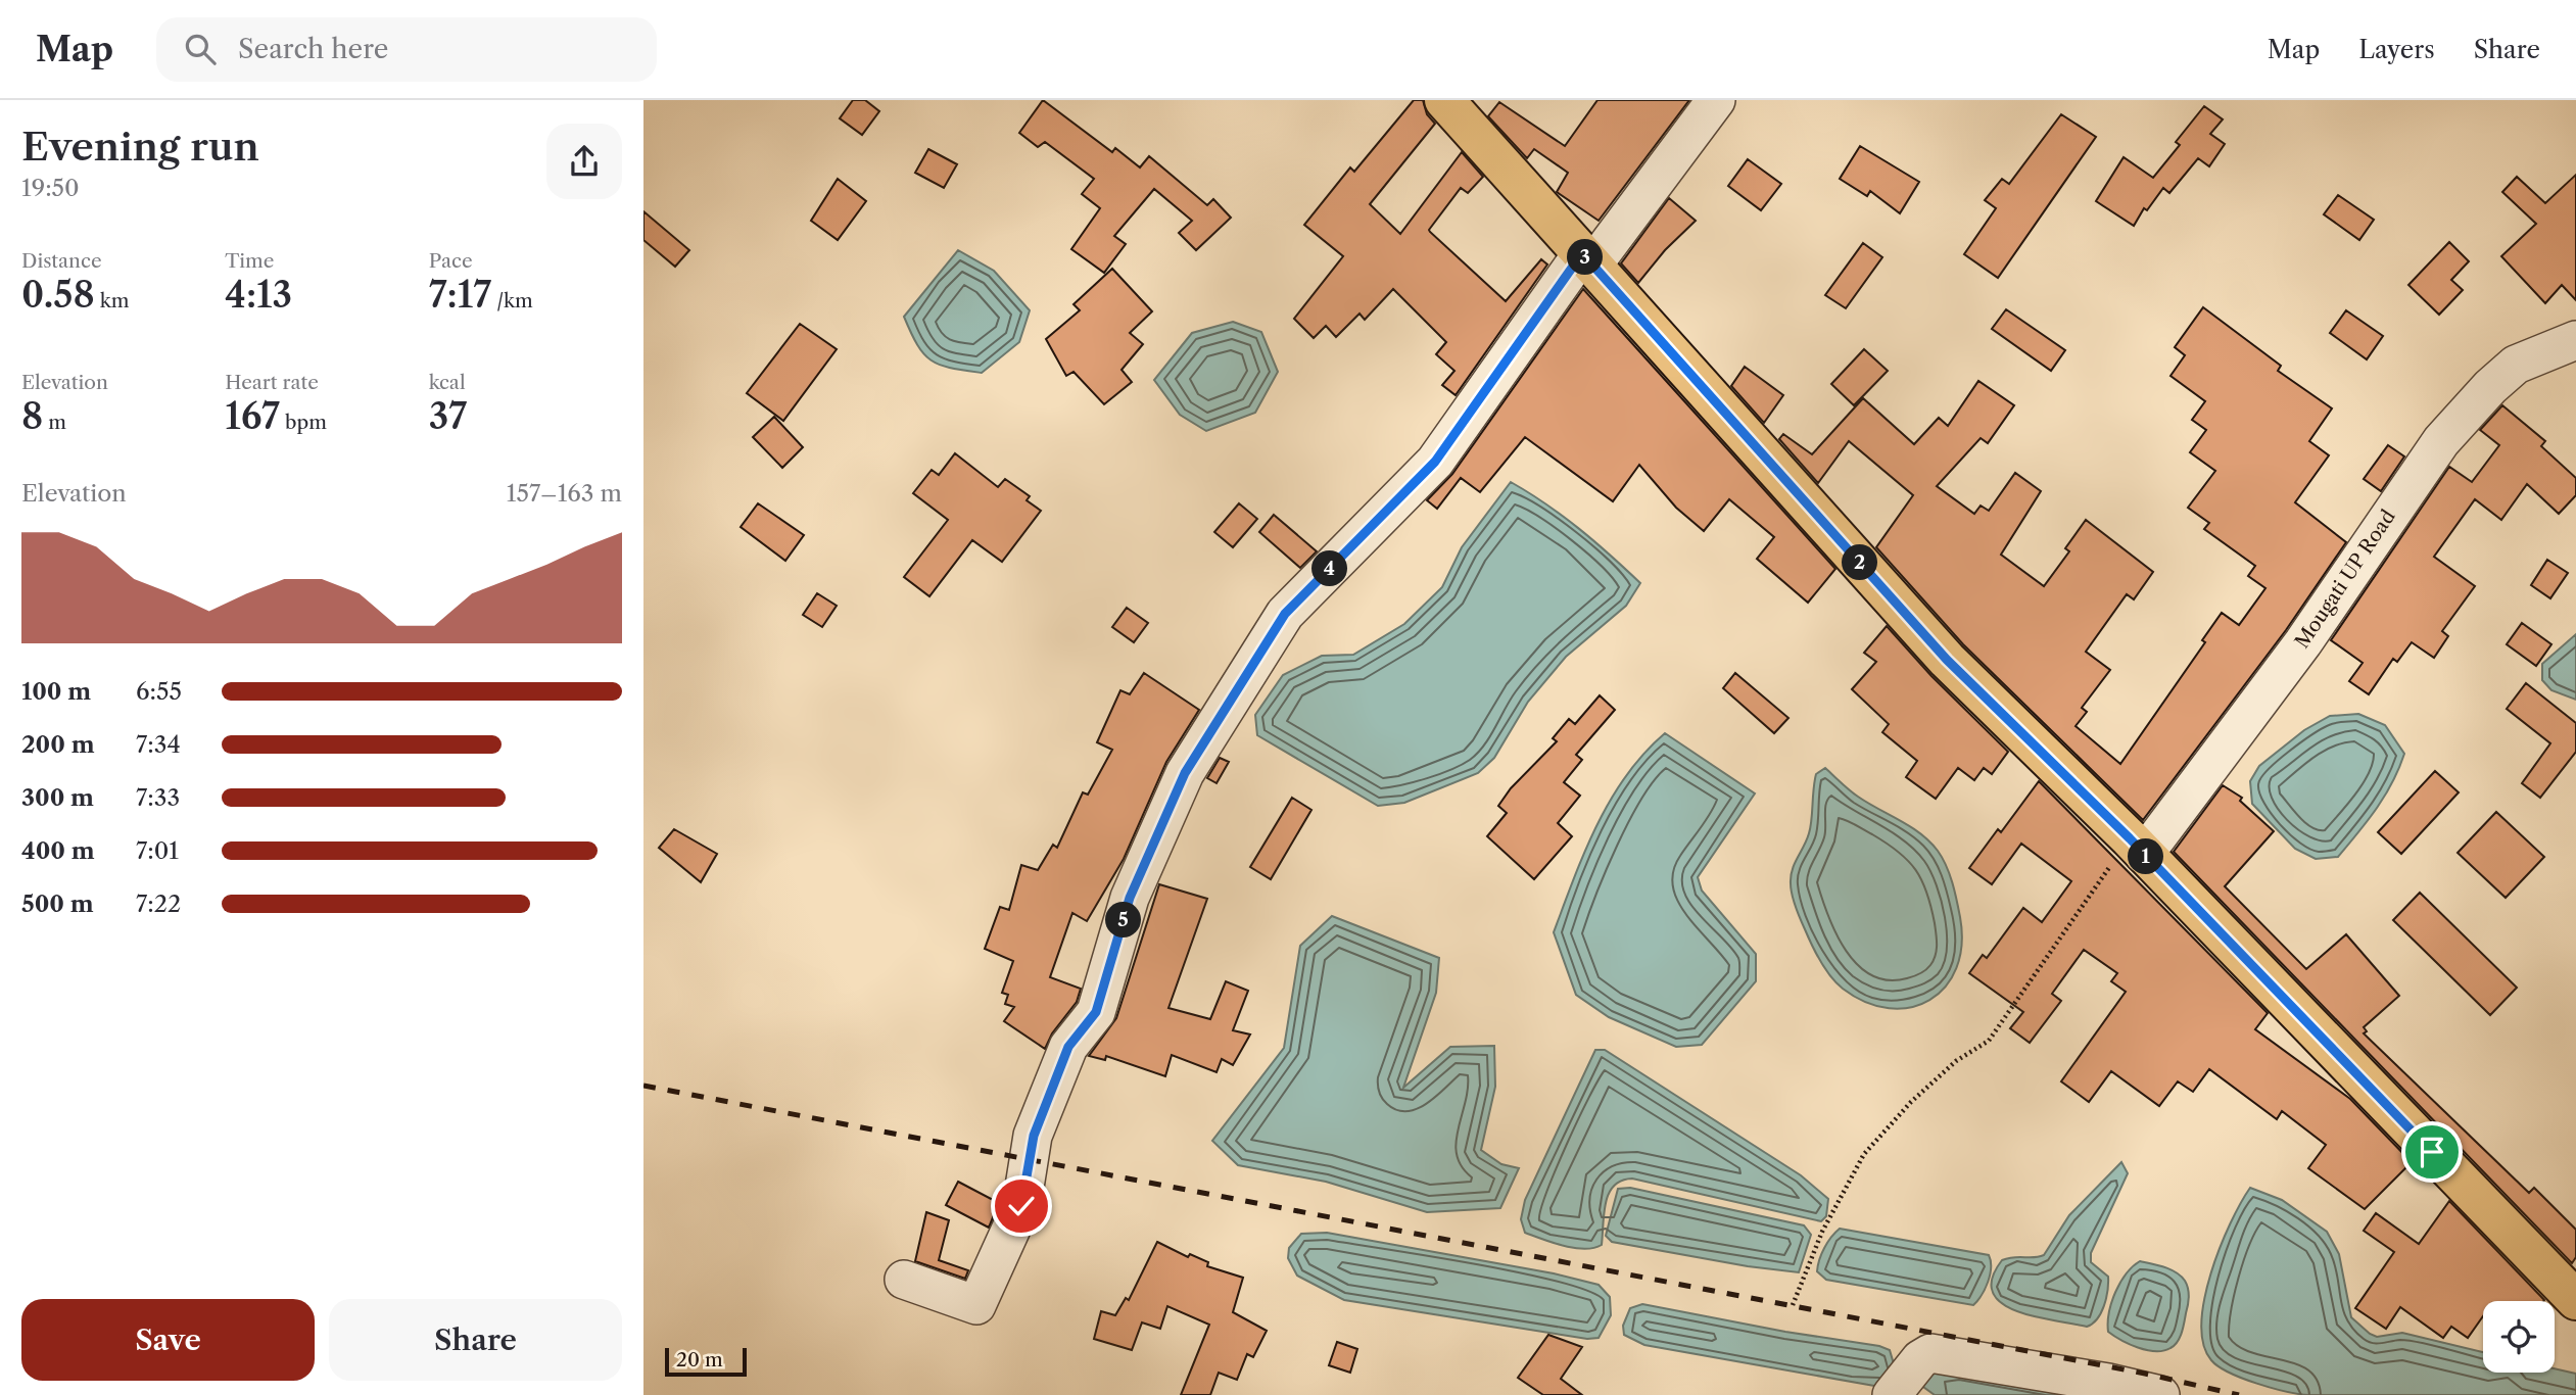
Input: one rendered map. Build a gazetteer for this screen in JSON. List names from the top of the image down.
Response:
{
  "streets": {
    "street": ["Mougati UP Road"]
  },
  "scale_bar": "20 m",
  "page": {
    "header": "Map",
    "search": "Search here",
    "nav": ["Map", "Layers", "Share"],
    "heading": ["Evening run", "19:50"],
    "stats": [
      ["Distance", "0.58 km"],
      ["Time", "4:13"],
      ["Pace", "7:17 /km"],
      ["Elevation", "8 m"],
      ["Heart rate", "167 bpm"],
      ["kcal", "37"]
    ],
    "pins": [
      "3",
      "2",
      "4",
      "1",
      "5"
    ],
    "chart": ["Elevation", "157–163 m"],
    "list": [
      {
        "name": "100 m",
        "note": "6:55"
      },
      {
        "name": "200 m",
        "note": "7:34"
      },
      {
        "name": "300 m",
        "note": "7:33"
      },
      {
        "name": "400 m",
        "note": "7:01"
      },
      {
        "name": "500 m",
        "note": "7:22"
      }
    ],
    "buttons": ["Save", "Share"],
    "scale": "20 m"
  }
}
